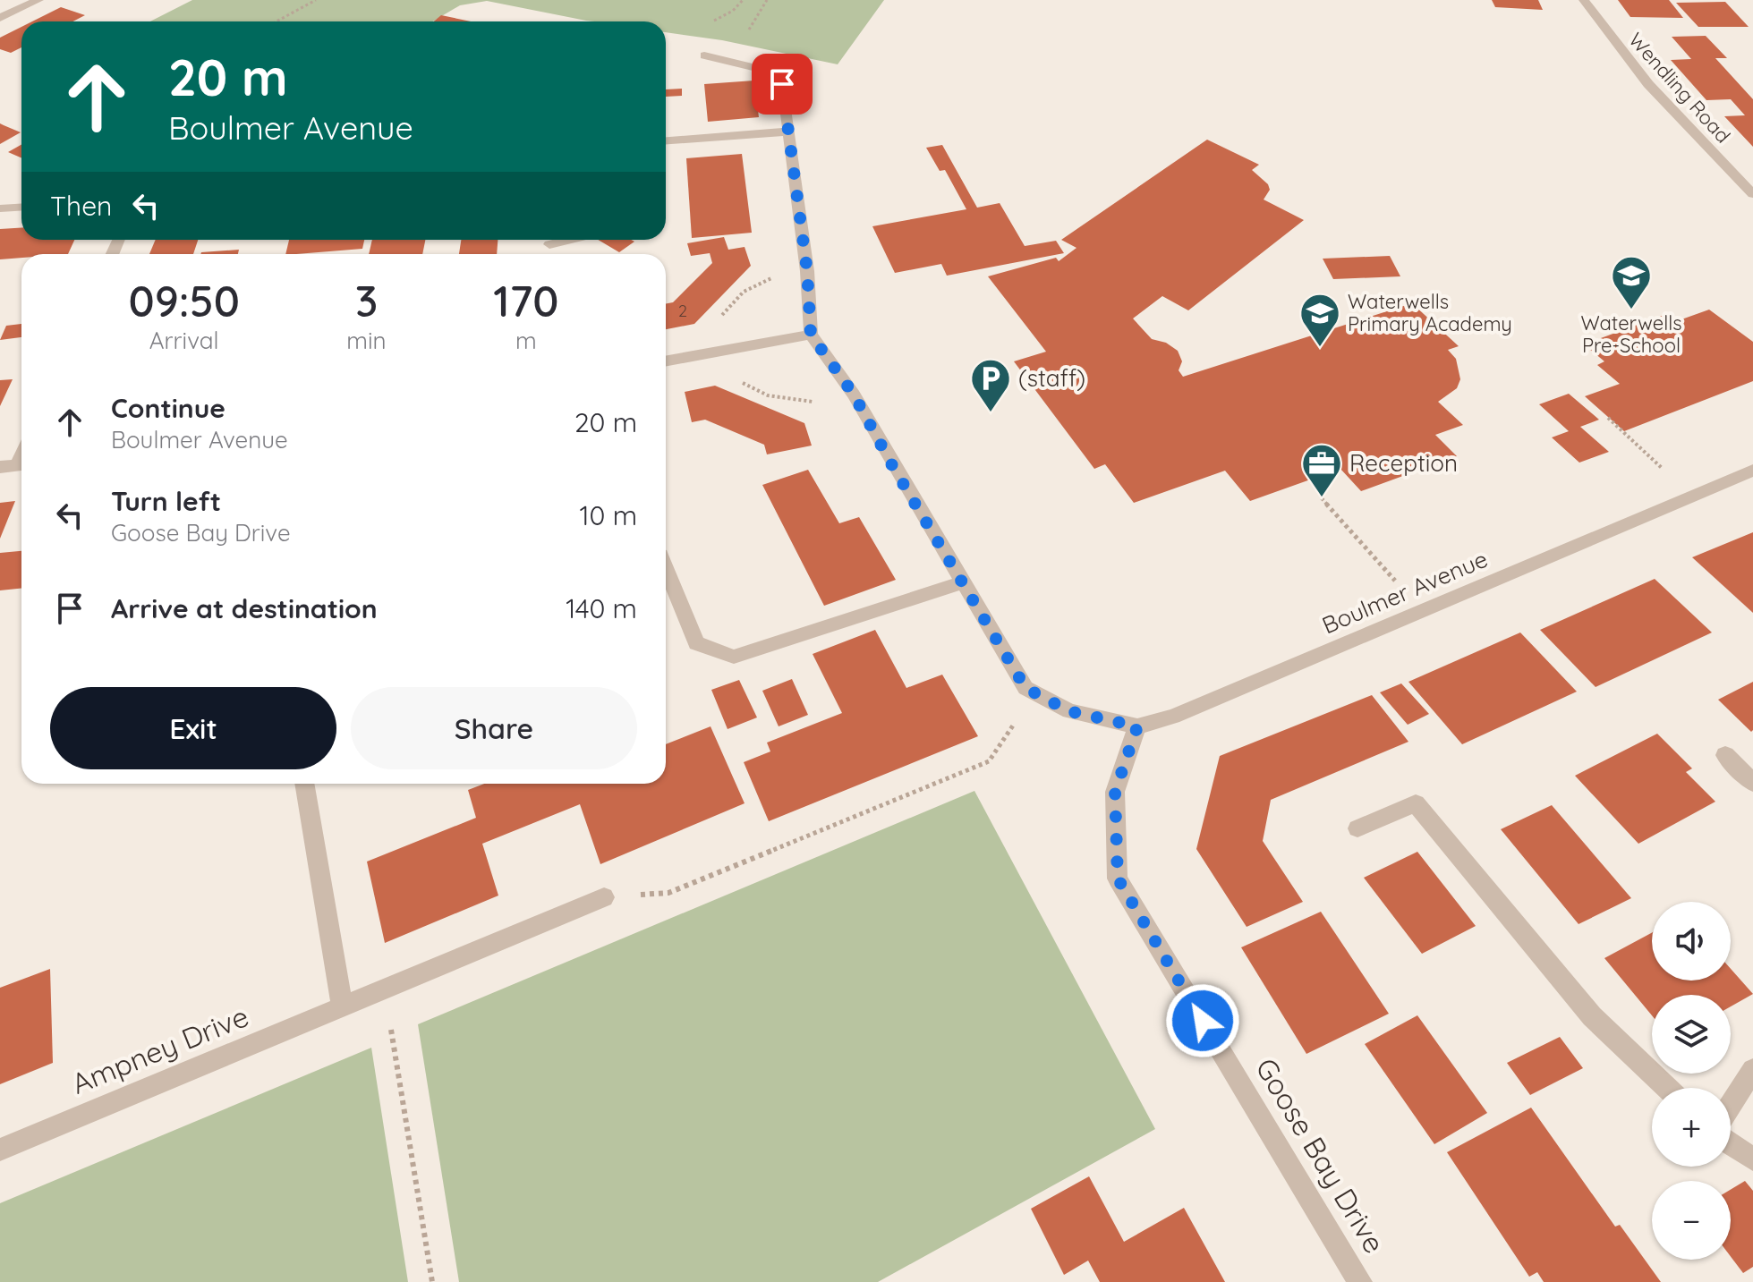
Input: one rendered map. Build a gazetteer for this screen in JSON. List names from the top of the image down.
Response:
{
  "streets": {
    "street": [
      "Wendling Road",
      "Boulmer Avenue",
      "Ampney Drive",
      "Goose Bay Drive"
    ]
  },
  "crossings": [
    ["Boulmer Avenue", "Goose Bay Drive"]
  ],
  "places": {
    "school or university": ["Waterwells Pre-School", "Waterwells Primary Academy"],
    "parking": ["(staff)"],
    "office": ["Reception"]
  },
  "house_numbers": ["2"],
  "page": {
    "turn": ["20 m", "Boulmer Avenue"],
    "then": "Then",
    "eta": [
      "09:50",
      "Arrival",
      "3",
      "min",
      "170",
      "m"
    ],
    "list": [
      {
        "name": "Continue",
        "note": "Boulmer Avenue",
        "value": "20 m"
      },
      {
        "name": "Turn left",
        "note": "Goose Bay Drive",
        "value": "10 m"
      },
      {
        "name": "Arrive at destination",
        "value": "140 m"
      }
    ],
    "buttons": ["Exit", "Share"],
    "map_buttons": ["+", "−"]
  }
}
